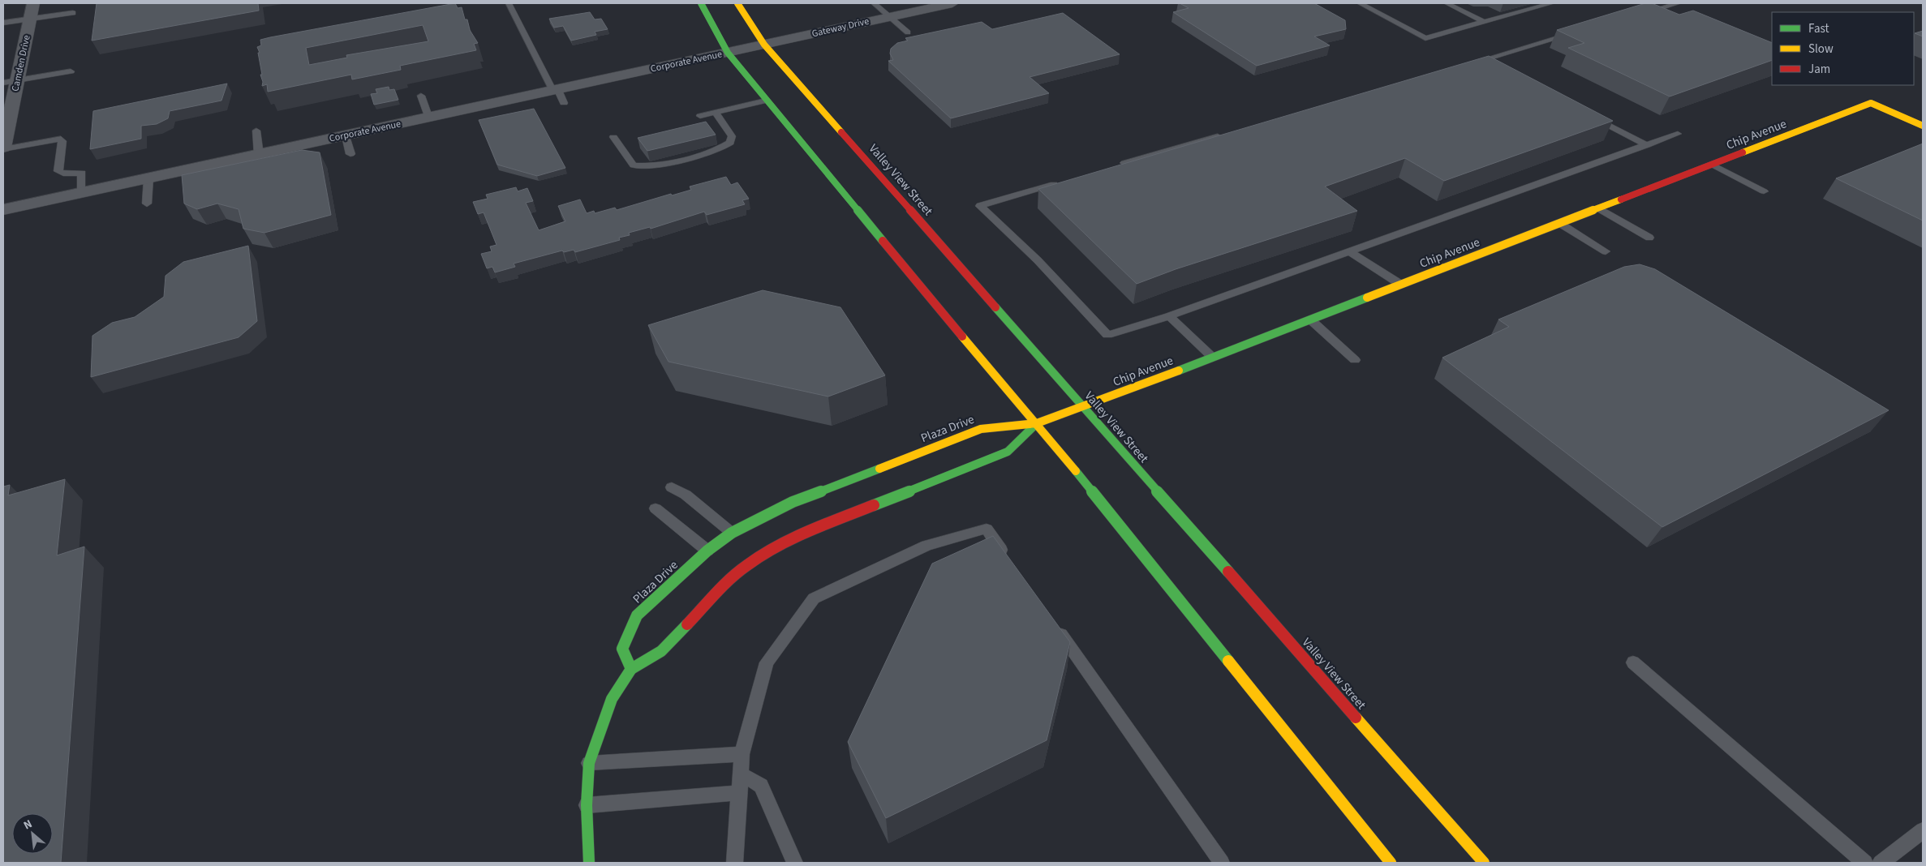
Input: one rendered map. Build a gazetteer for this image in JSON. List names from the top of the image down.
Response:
{
  "streets": {
    "main road": ["Chip Avenue", "Valley View Street", "Plaza Drive"],
    "street": ["Gateway Drive", "Corporate Avenue", "Camden Drive"]
  },
  "crossings": [
    ["Gateway Drive", "Corporate Avenue"],
    ["Gateway Drive", "Valley View Street"],
    ["Chip Avenue", "Valley View Street"],
    ["Chip Avenue", "Plaza Drive"]
  ],
  "legend": ["Fast", "Slow", "Jam"],
  "north": "top left"
}
